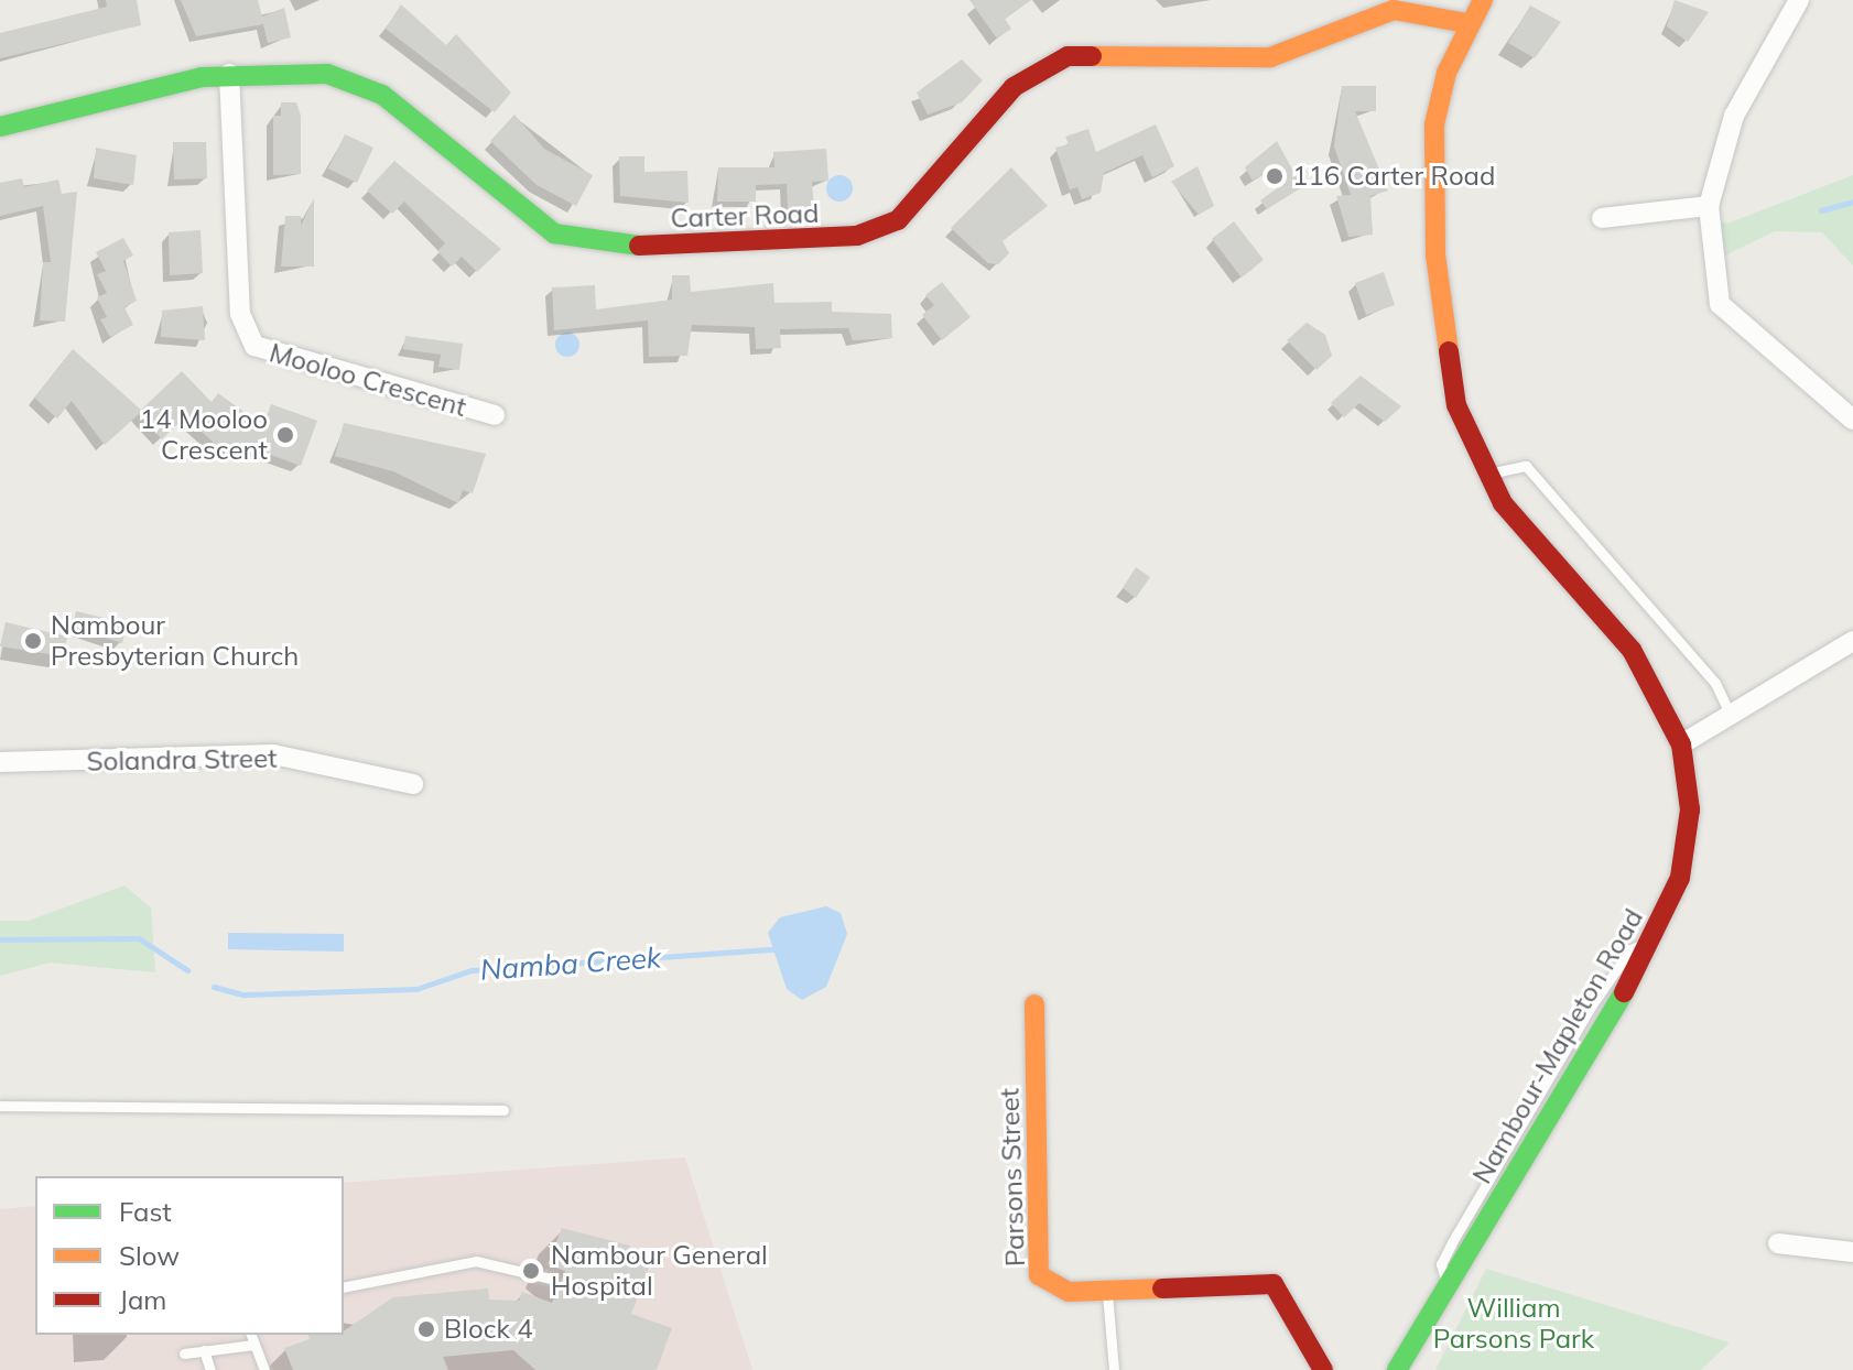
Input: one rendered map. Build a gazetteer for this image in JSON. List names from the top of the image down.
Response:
{
  "streets": {
    "street": [
      "Carter Road",
      "Mooloo Crescent",
      "Solandra Street",
      "Nambour-Mapleton Road",
      "Parsons Street"
    ]
  },
  "crossings": [
    ["Carter Road", "Mooloo Crescent"],
    ["Carter Road", "Nambour-Mapleton Road"]
  ],
  "water": ["Namba Creek"],
  "parks": ["William Parsons Park"],
  "places": [
    "116 Carter Road",
    "14 Mooloo Crescent",
    "Nambour Presbyterian Church",
    "Nambour General Hospital",
    "Block 4"
  ],
  "legend": ["Fast", "Slow", "Jam"]
}
